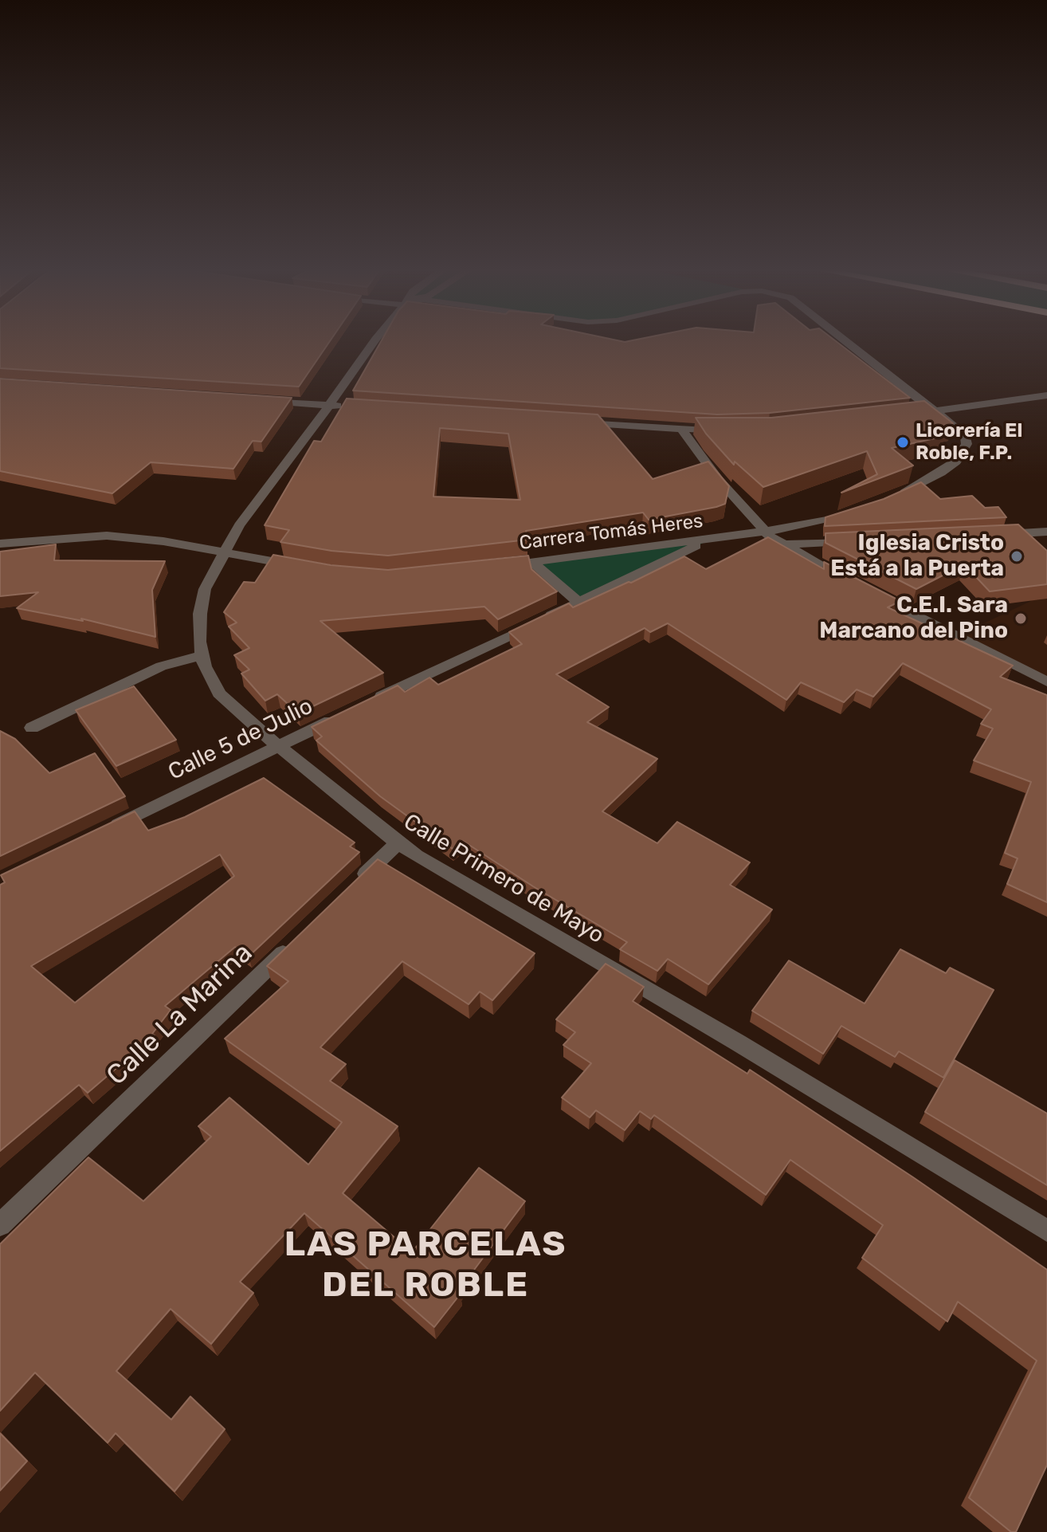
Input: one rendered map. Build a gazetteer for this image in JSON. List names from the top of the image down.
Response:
{
  "streets": {
    "street": [
      "Carrera Tomás Heres",
      "Calle 5 de Julio",
      "Calle Primero de Mayo",
      "Calle La Marina"
    ]
  },
  "crossings": [
    ["Calle 5 de Julio", "Calle Primero de Mayo"]
  ],
  "districts": ["LAS PARCELAS DEL ROBLE"],
  "places": ["Licorería El Roble, F.P.", "Iglesia Cristo Está a la Puerta", "C.E.I. Sara Marcano del Pino"]
}
